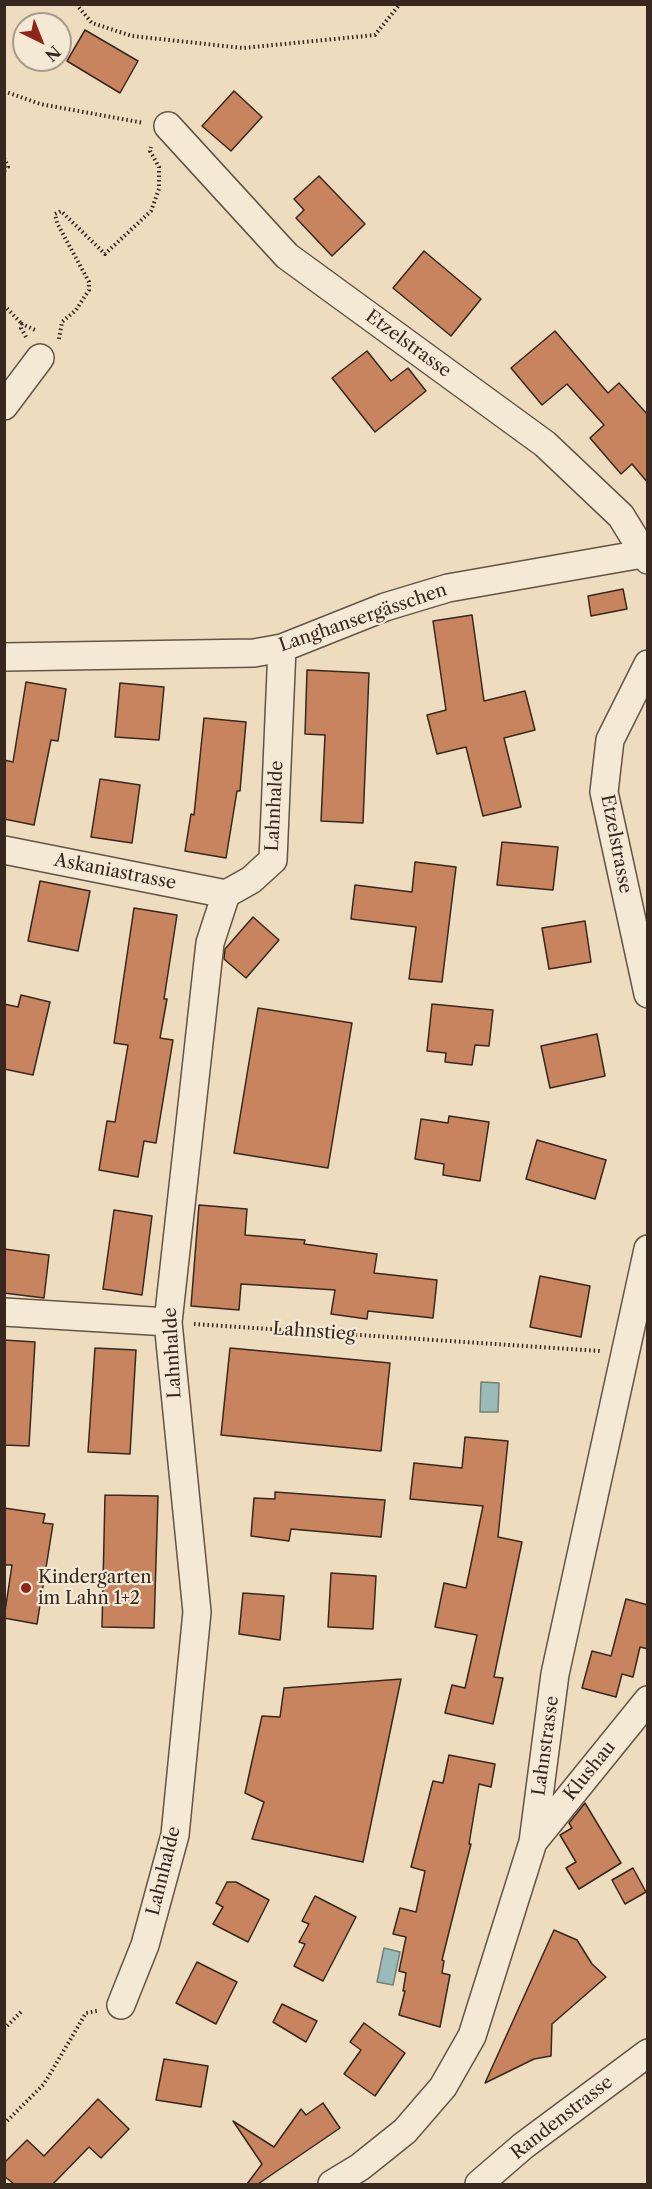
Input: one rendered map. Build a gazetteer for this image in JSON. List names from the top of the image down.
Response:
{
  "streets": {
    "street": [
      "Etzelstrasse",
      "Langhansergässchen",
      "Lahnhalde",
      "Askaniastrasse",
      "Lahnstrasse",
      "Klushau",
      "Randenstrasse"
    ],
    "path": ["Lahnstieg"]
  },
  "crossings": [
    ["Etzelstrasse", "Langhansergässchen"],
    ["Langhansergässchen", "Lahnhalde"],
    ["Lahnhalde", "Askaniastrasse"],
    ["Lahnhalde", "Lahnstieg"],
    ["Lahnstieg", "Lahnstrasse"],
    ["Lahnstrasse", "Klushau"]
  ],
  "places": ["Kindergarten im Lahn 1+2"],
  "north": "bottom right"
}
